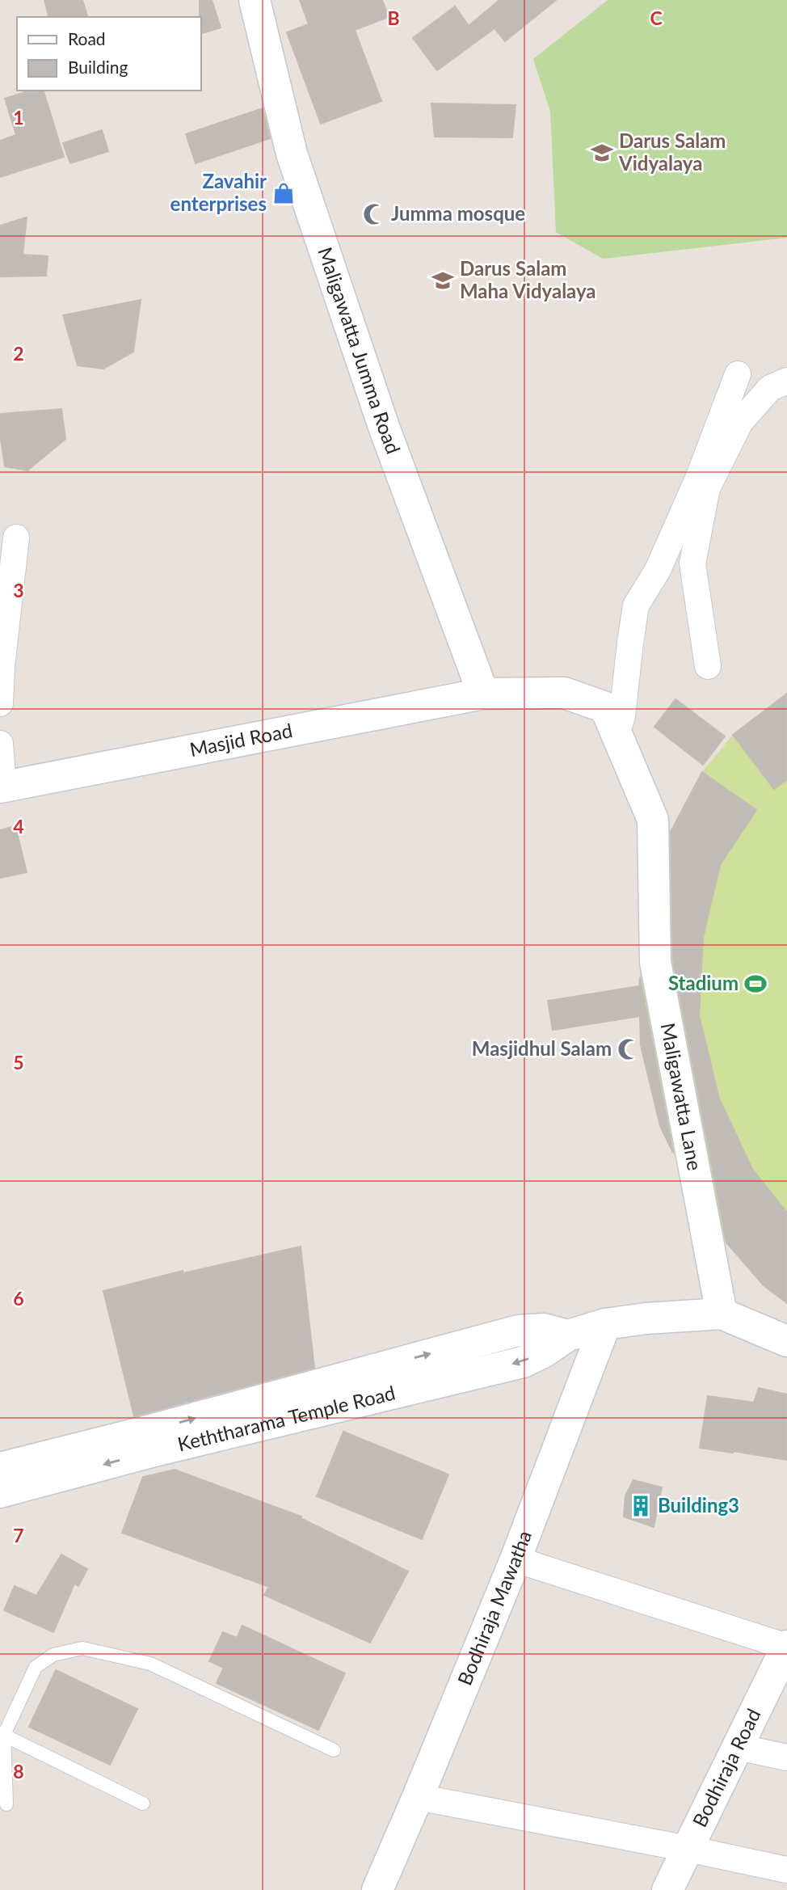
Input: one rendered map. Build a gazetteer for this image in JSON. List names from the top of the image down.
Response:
{
  "streets": {
    "street": [
      "Maligawatta Jumma Road",
      "Masjid Road",
      "Maligawatta Lane",
      "Keththarama Temple Road",
      "Bodhiraja Mawatha",
      "Bodhiraja Road"
    ]
  },
  "crossings": [
    ["Maligawatta Jumma Road", "Masjid Road"],
    ["Maligawatta Jumma Road", "Maligawatta Lane"],
    ["Masjid Road", "Maligawatta Lane"],
    ["Maligawatta Lane", "Keththarama Temple Road"],
    ["Keththarama Temple Road", "Bodhiraja Mawatha"]
  ],
  "places": {
    "school or university": ["Darus Salam Vidyalaya", "Darus Salam Maha Vidyalaya"],
    "shop": ["Zavahir enterprises"],
    "mosque": ["Jumma mosque", "Masjidhul Salam"],
    "sports": ["Stadium"],
    "building": ["Building3"]
  },
  "legend": ["Road", "Building"],
  "grid": {
    "columns": ["B", "C"],
    "rows": [
      "1",
      "2",
      "3",
      "4",
      "5",
      "6",
      "7",
      "8"
    ]
  }
}
